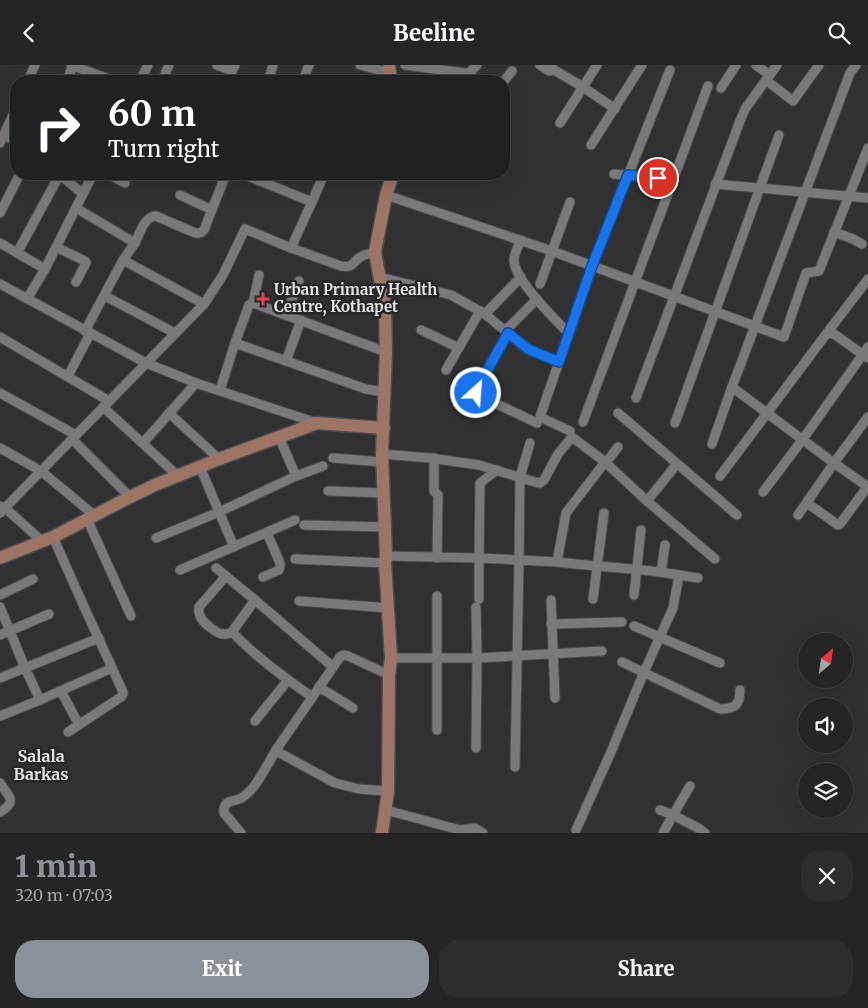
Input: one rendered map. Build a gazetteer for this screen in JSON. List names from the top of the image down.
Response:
{
  "districts": ["Salala Barkas"],
  "places": {
    "health": ["Urban Primary Health Centre, Kothapet"]
  },
  "north": "top right",
  "page": {
    "header": "Beeline",
    "turn": ["60 m", "Turn right"],
    "heading": ["1 min", "320 m · 07:03"],
    "buttons": ["Exit", "Share"]
  }
}
